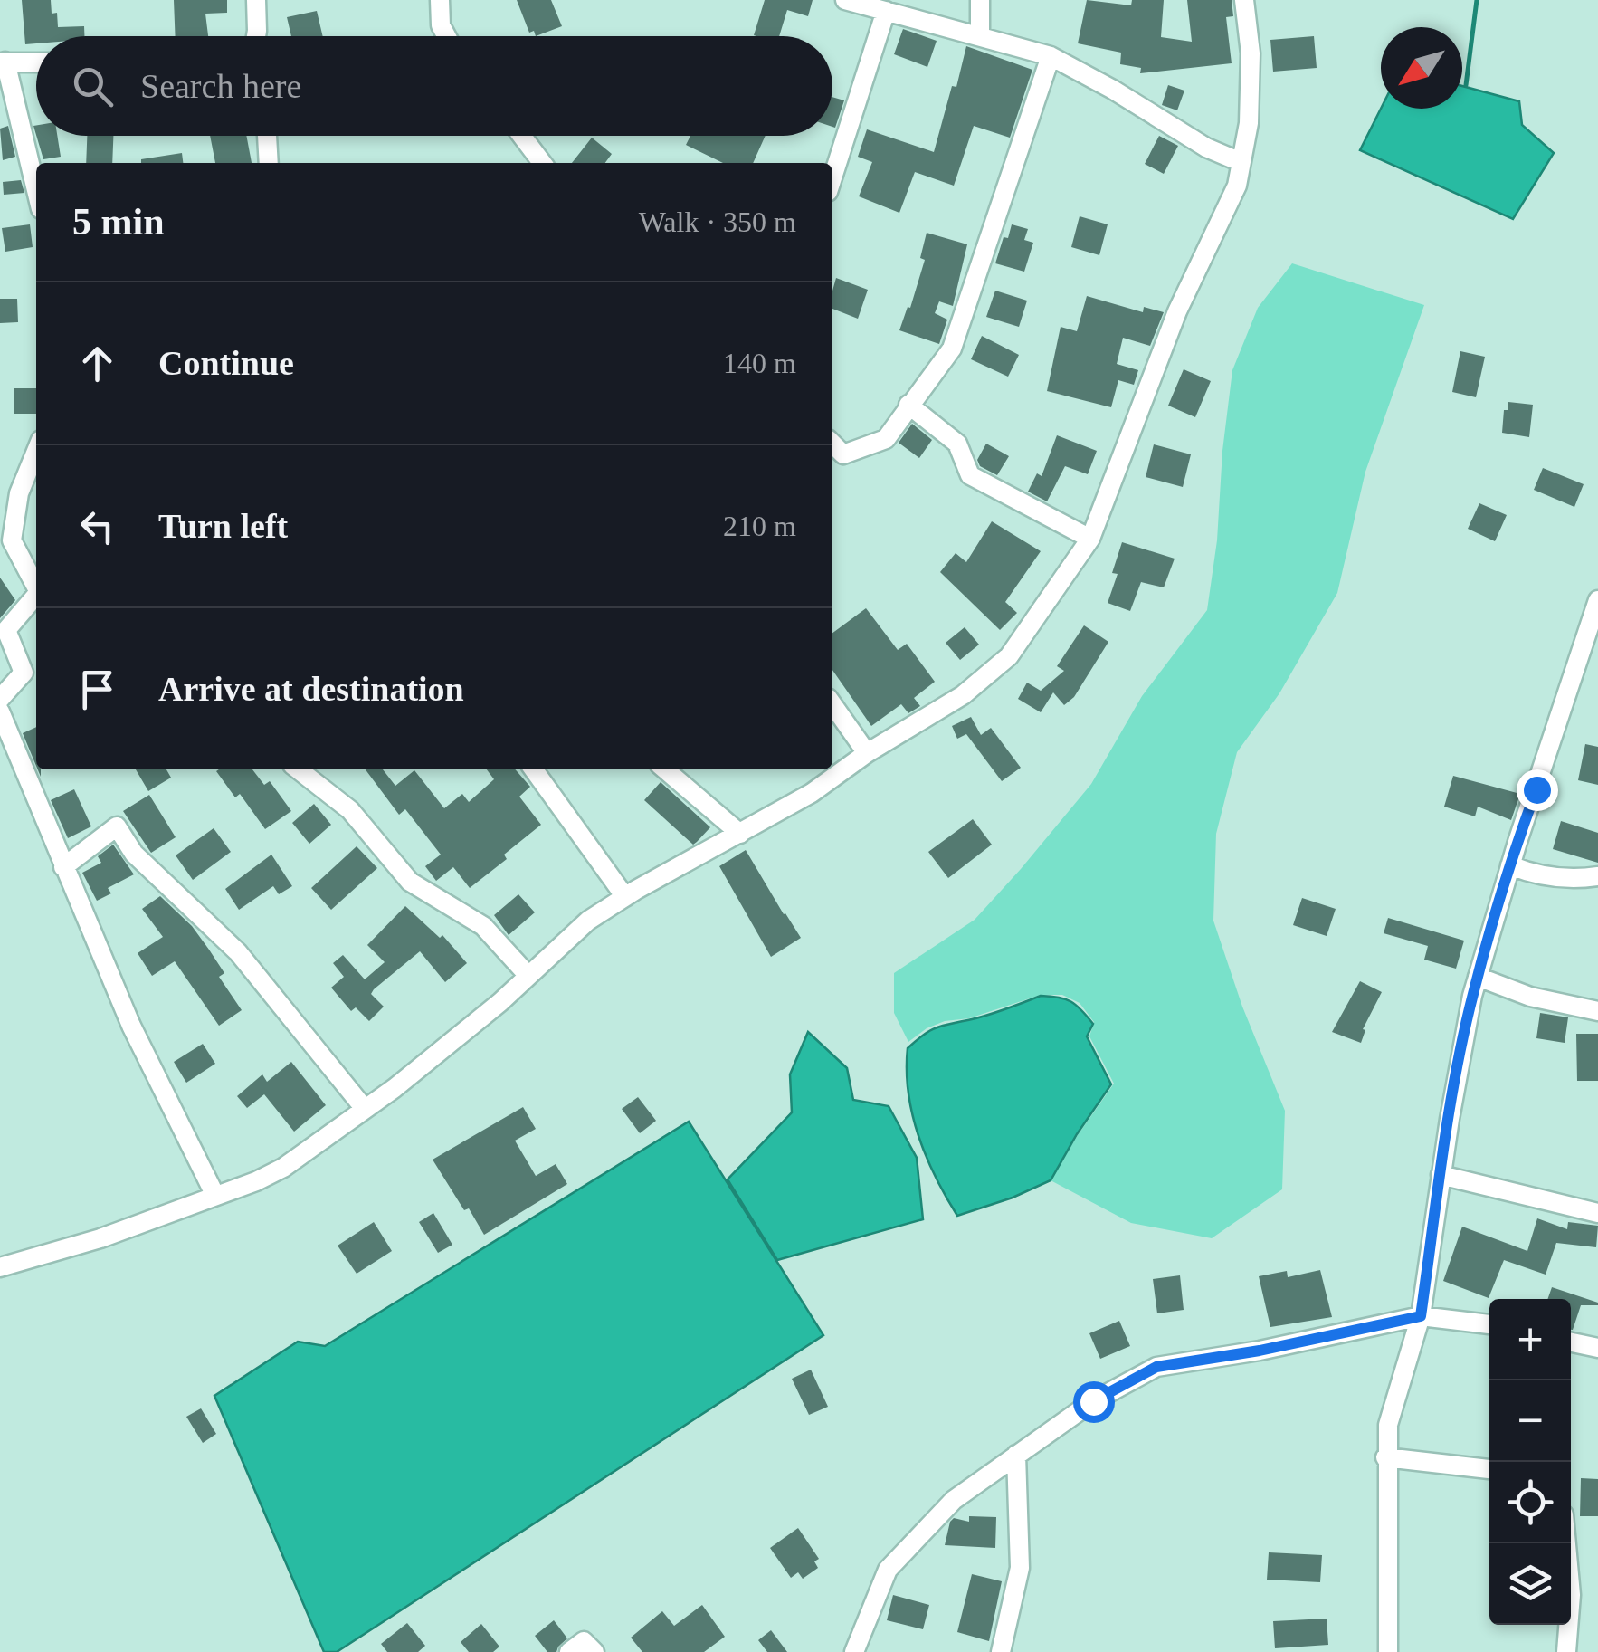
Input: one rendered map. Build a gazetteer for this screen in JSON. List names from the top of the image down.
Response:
{
  "north": "bottom left",
  "page": {
    "search": "Search here",
    "heading": ["5 min", "Walk · 350 m"],
    "list": [
      ["Continue", "140 m"],
      ["Turn left", "210 m"],
      "Arrive at destination"
    ],
    "map_buttons": ["+", "−"]
  }
}
